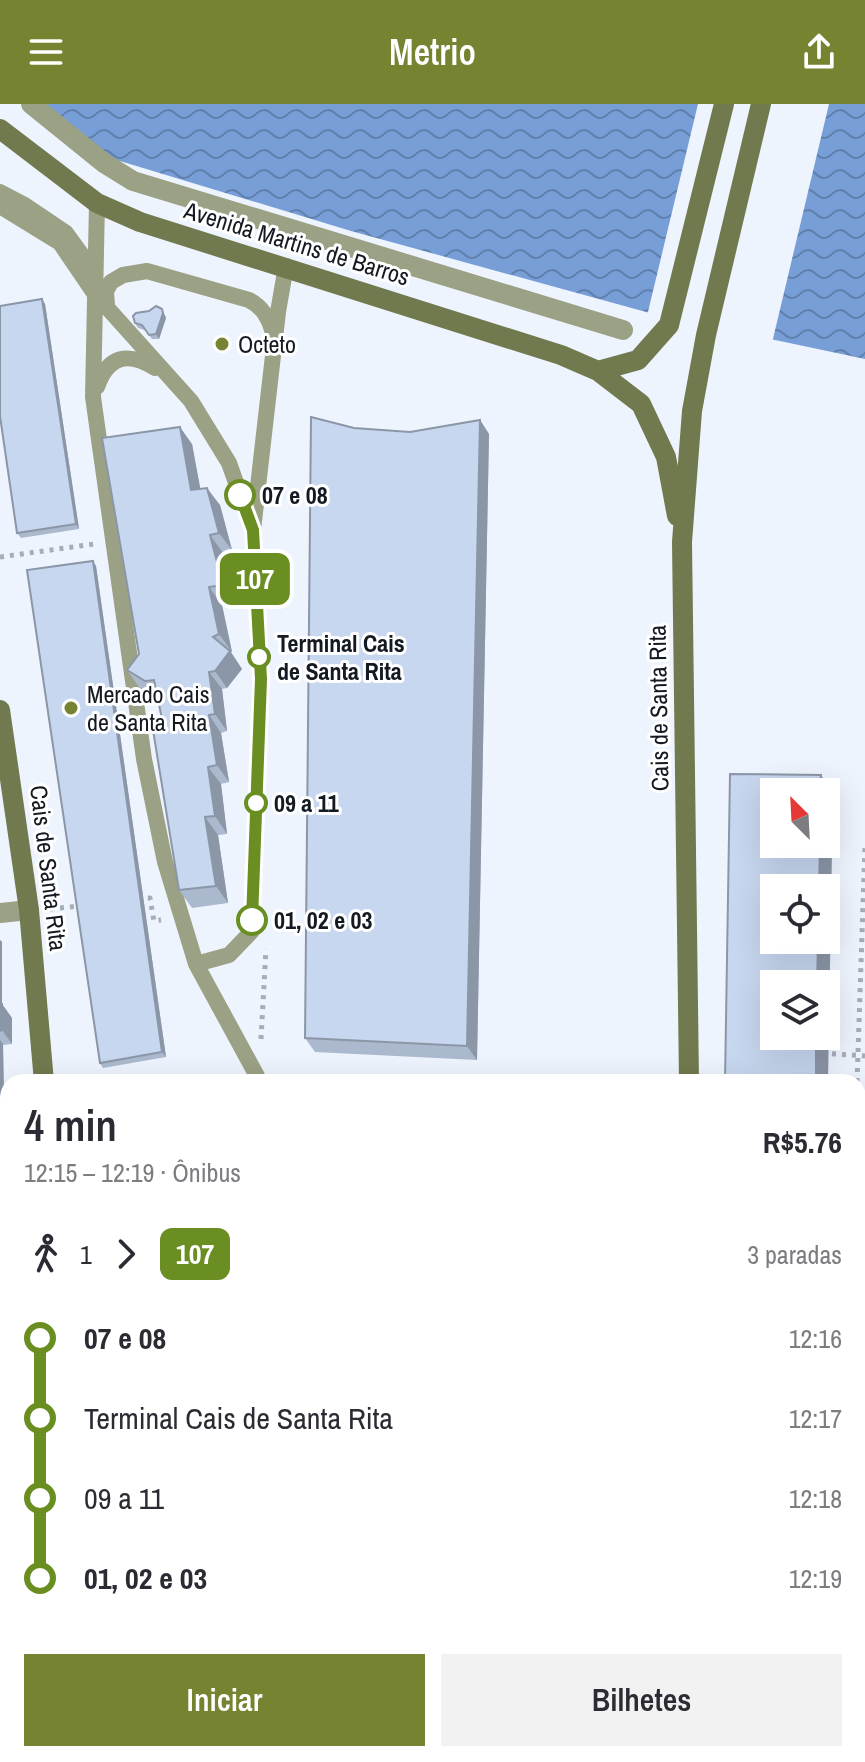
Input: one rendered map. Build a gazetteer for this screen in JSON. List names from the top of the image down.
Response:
{
  "streets": {
    "main road": ["Avenida Martins de Barros", "Cais de Santa Rita"]
  },
  "crossings": [
    ["Avenida Martins de Barros", "Cais de Santa Rita"]
  ],
  "places": [
    "Octeto",
    "07 e 08",
    "Terminal Cais de Santa Rita",
    "Mercado Cais de Santa Rita",
    "09 a 11",
    "01, 02 e 03"
  ],
  "lines": ["bus line 107"],
  "north": "top left",
  "page": {
    "header": "Metrio",
    "on_map": "107",
    "heading": ["4 min", "12:15 – 12:19 · Ônibus", "R$5.76"],
    "legs": ["1", "107", "3 paradas"],
    "list": [
      {
        "name": "07 e 08",
        "value": "12:16"
      },
      {
        "name": "Terminal Cais de Santa Rita",
        "value": "12:17"
      },
      {
        "name": "09 a 11",
        "value": "12:18"
      },
      {
        "name": "01, 02 e 03",
        "value": "12:19"
      }
    ],
    "buttons": ["Iniciar", "Bilhetes"]
  }
}
